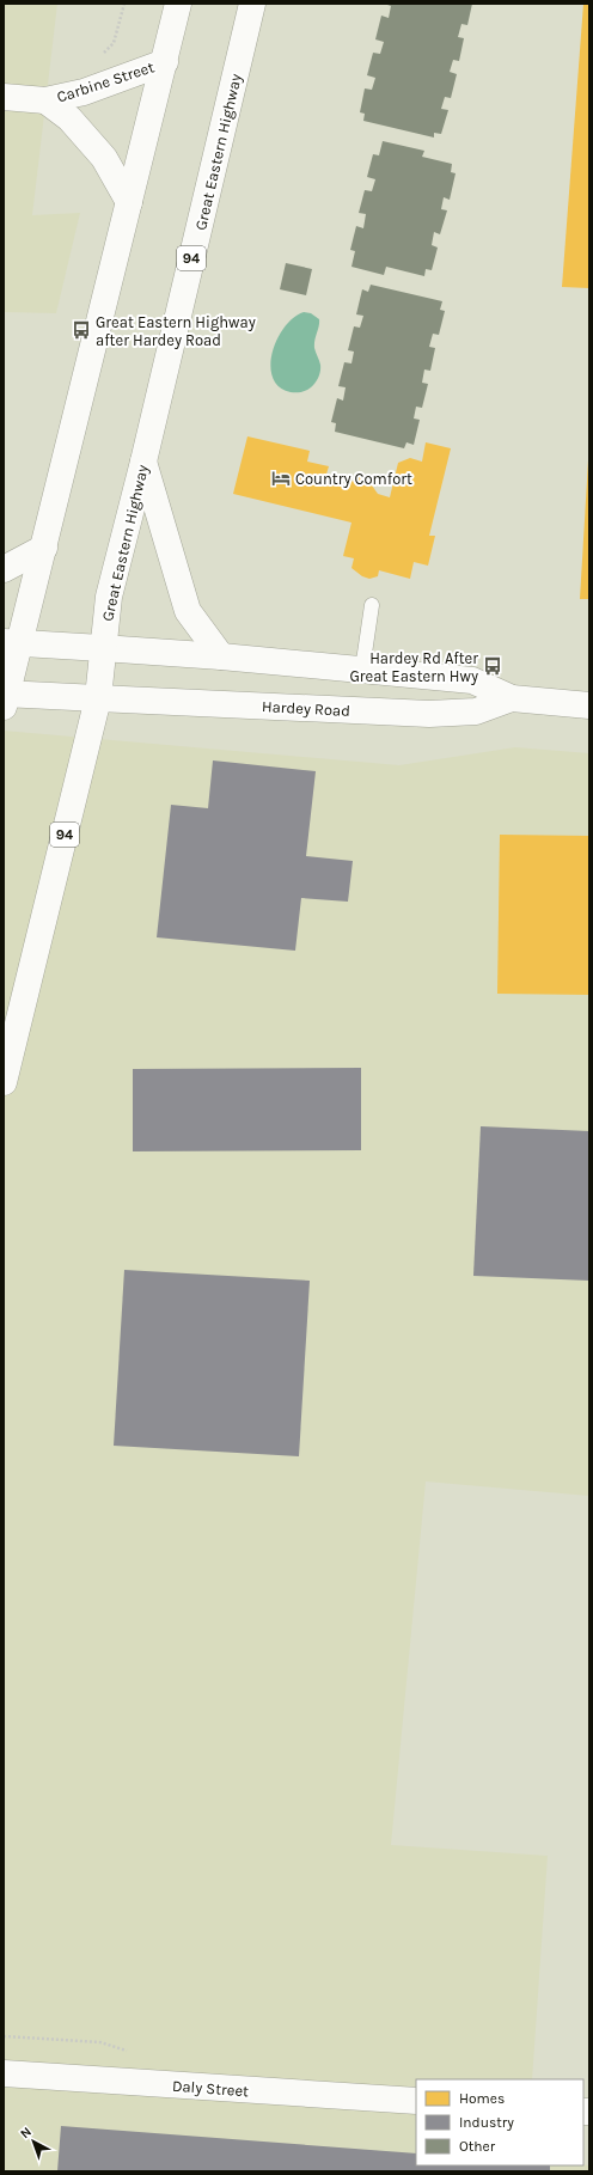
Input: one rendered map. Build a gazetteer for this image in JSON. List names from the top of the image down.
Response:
{
  "streets": {
    "main road": [
      "Carbine Street",
      "Great Eastern Highway",
      "94",
      "Hardey Road",
      "Daly Street"
    ]
  },
  "crossings": [
    ["Great Eastern Highway", "Hardey Road"]
  ],
  "places": {
    "bus stop": ["Great Eastern Highway after Hardey Road", "Hardey Rd After Great Eastern Hwy"],
    "hotel": ["Country Comfort"]
  },
  "legend": ["Homes", "Industry", "Other"],
  "north": "top left"
}
